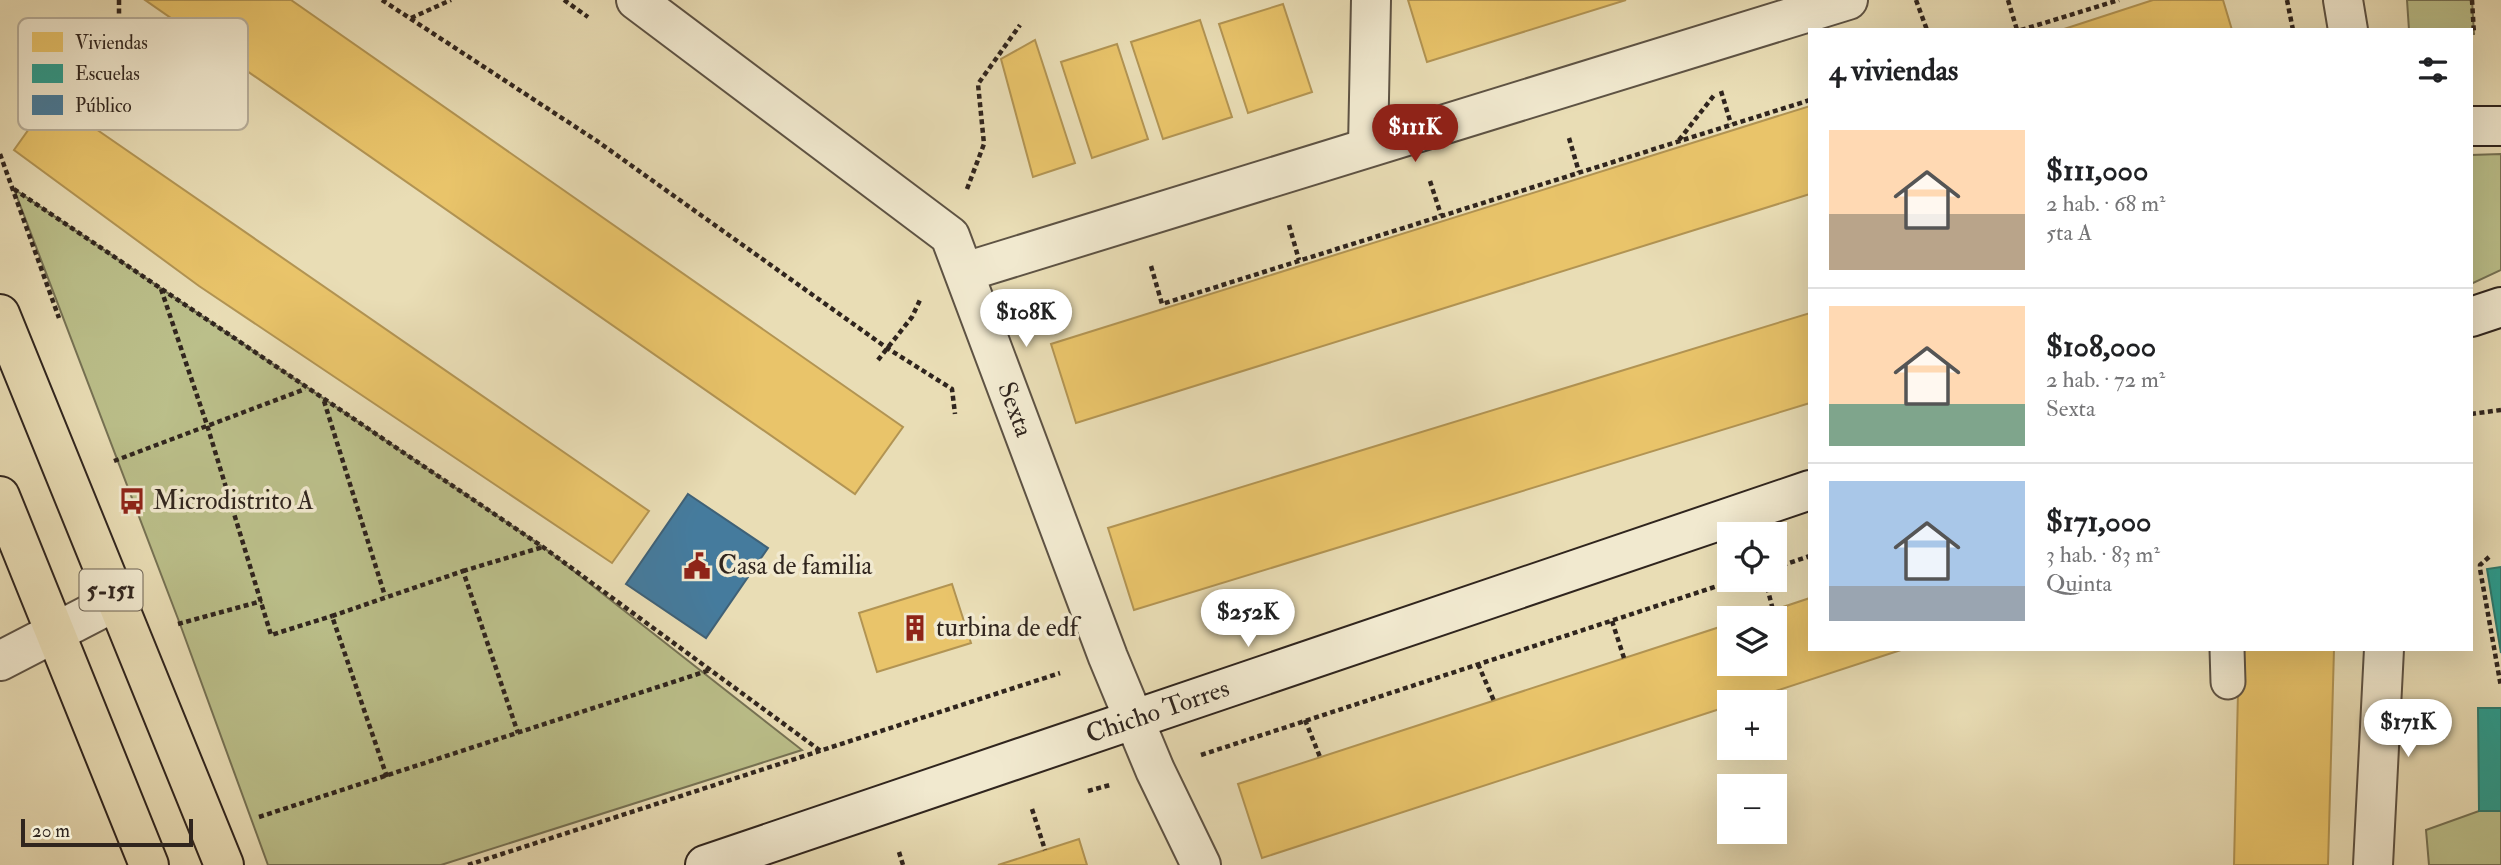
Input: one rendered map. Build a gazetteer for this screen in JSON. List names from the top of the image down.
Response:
{
  "streets": {
    "main road": ["5-151"],
    "street": ["Sexta", "Chicho Torres"]
  },
  "crossings": [
    ["Sexta", "Chicho Torres"]
  ],
  "places": {
    "bus stop": ["Microdistrito A"],
    "public building": ["Casa de familia"],
    "building": ["turbina de edf"]
  },
  "legend": ["Viviendas", "Escuelas", "Público"],
  "scale_bar": "20 m",
  "page": {
    "heading": "4 viviendas",
    "price": [
      "$111K",
      "$108K",
      "$252K",
      "$171K"
    ],
    "list": [
      {
        "name": "$111,000",
        "note": "2 hab. · 68 m² · 5ta A"
      },
      {
        "name": "$108,000",
        "note": "2 hab. · 72 m² · Sexta"
      },
      {
        "name": "$171,000",
        "note": "3 hab. · 83 m² · Quinta"
      }
    ],
    "map_buttons": ["+", "−"],
    "scale": "20 m"
  }
}
